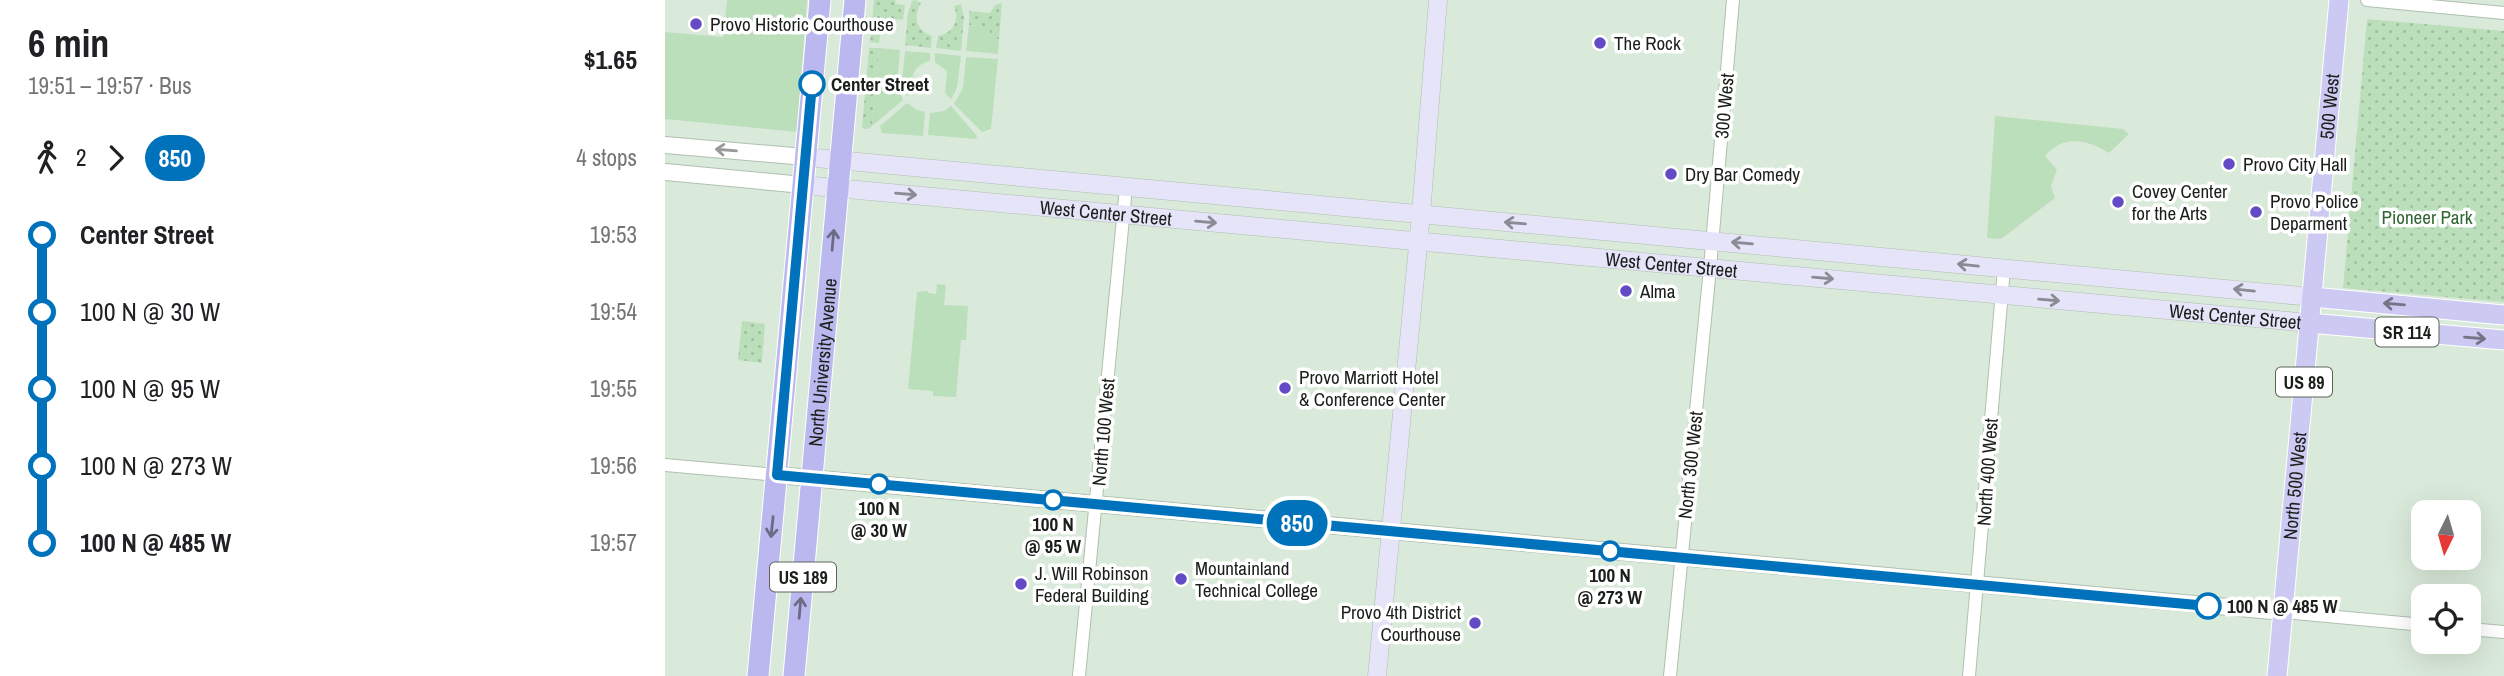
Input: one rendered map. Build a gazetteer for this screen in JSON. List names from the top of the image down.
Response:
{
  "streets": {
    "highway": ["North University Avenue", "US 189"],
    "main road": [
      "500 West",
      "West Center Street",
      "SR 114",
      "US 89",
      "North 500 West"
    ],
    "street": [
      "300 West",
      "North 100 West",
      "North 300 West",
      "North 400 West"
    ]
  },
  "crossings": [
    ["300 West", "West Center Street"],
    ["300 West", "North 300 West"],
    ["500 West", "West Center Street"],
    ["500 West", "North 500 West"],
    ["West Center Street", "North University Avenue"],
    ["West Center Street", "North 100 West"],
    ["West Center Street", "North 300 West"],
    ["West Center Street", "North 400 West"],
    ["West Center Street", "North 500 West"],
    ["West Center Street", "US 189"],
    ["North University Avenue", "US 189"]
  ],
  "parks": ["Pioneer Park"],
  "places": [
    "Provo Historic Courthouse",
    "The Rock",
    "Center Street",
    "Provo City Hall",
    "Dry Bar Comedy",
    "Covey Center for the Arts",
    "Provo Police Deparment",
    "Alma",
    "Provo Marriott Hotel & Conference Center",
    "100 N @ 30 W",
    "100 N @ 95 W",
    "100 N @ 273 W",
    "Mountainland Technical College",
    "J. Will Robinson Federal Building",
    "100 N @ 485 W",
    "Provo 4th District Courthouse"
  ],
  "lines": ["bus line 850"],
  "north": "bottom",
  "page": {
    "heading": ["6 min", "19:51 – 19:57 · Bus", "$1.65"],
    "on_map": "850",
    "legs": ["2", "850", "4 stops"],
    "list": [
      {
        "name": "Center Street",
        "value": "19:53"
      },
      {
        "name": "100 N @ 30 W",
        "value": "19:54"
      },
      {
        "name": "100 N @ 95 W",
        "value": "19:55"
      },
      {
        "name": "100 N @ 273 W",
        "value": "19:56"
      },
      {
        "name": "100 N @ 485 W",
        "value": "19:57"
      }
    ]
  }
}
